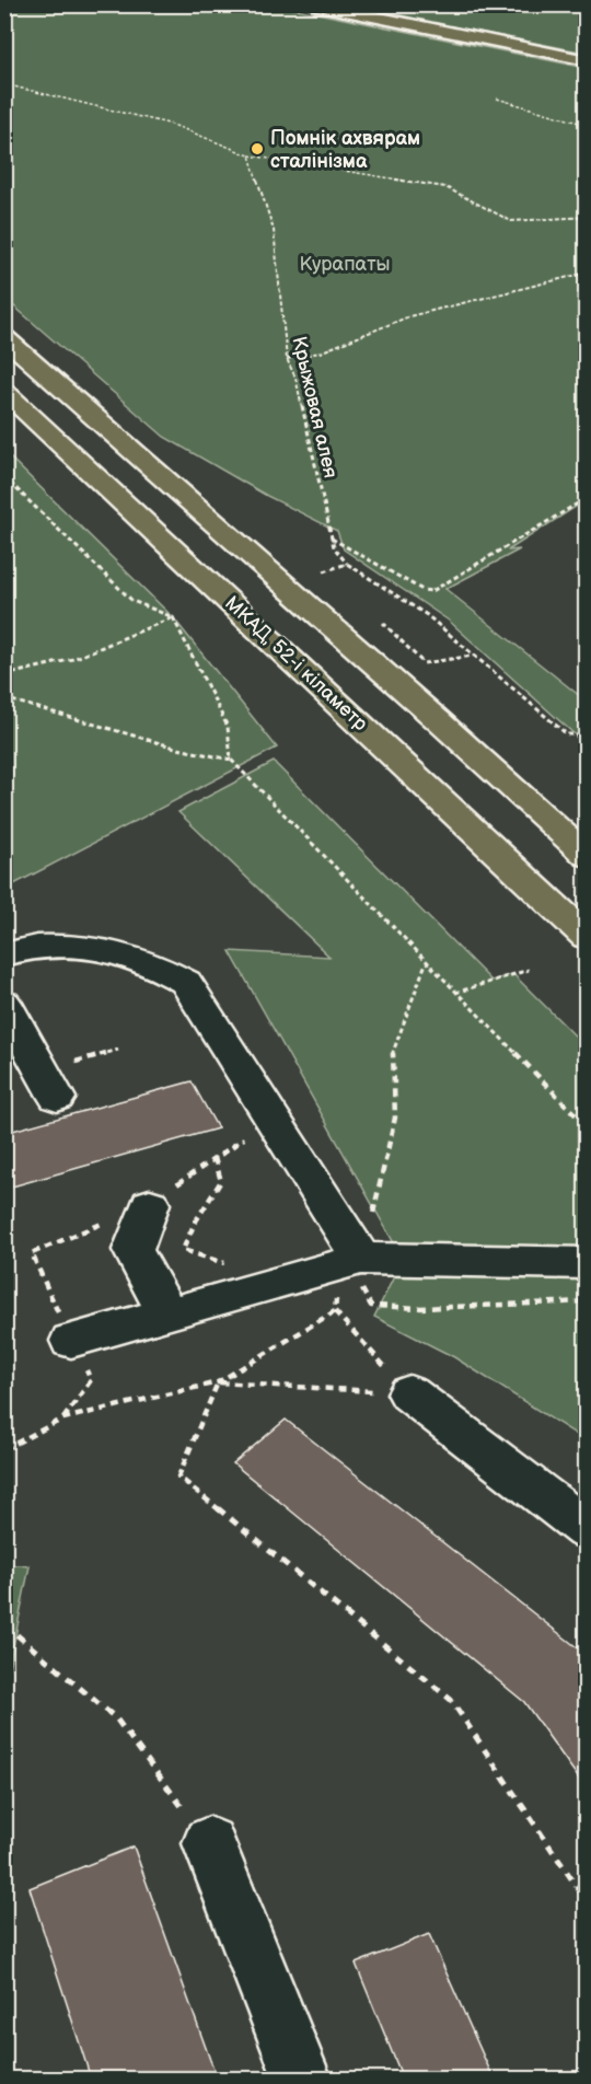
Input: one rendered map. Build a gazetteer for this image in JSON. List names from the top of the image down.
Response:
{
  "streets": {
    "main road": ["МКАД, 52-і кіламетр"],
    "path": ["Крыжовая алея"]
  },
  "parks": ["Курапаты"],
  "places": ["Помнік ахвярам сталінізма"]
}
